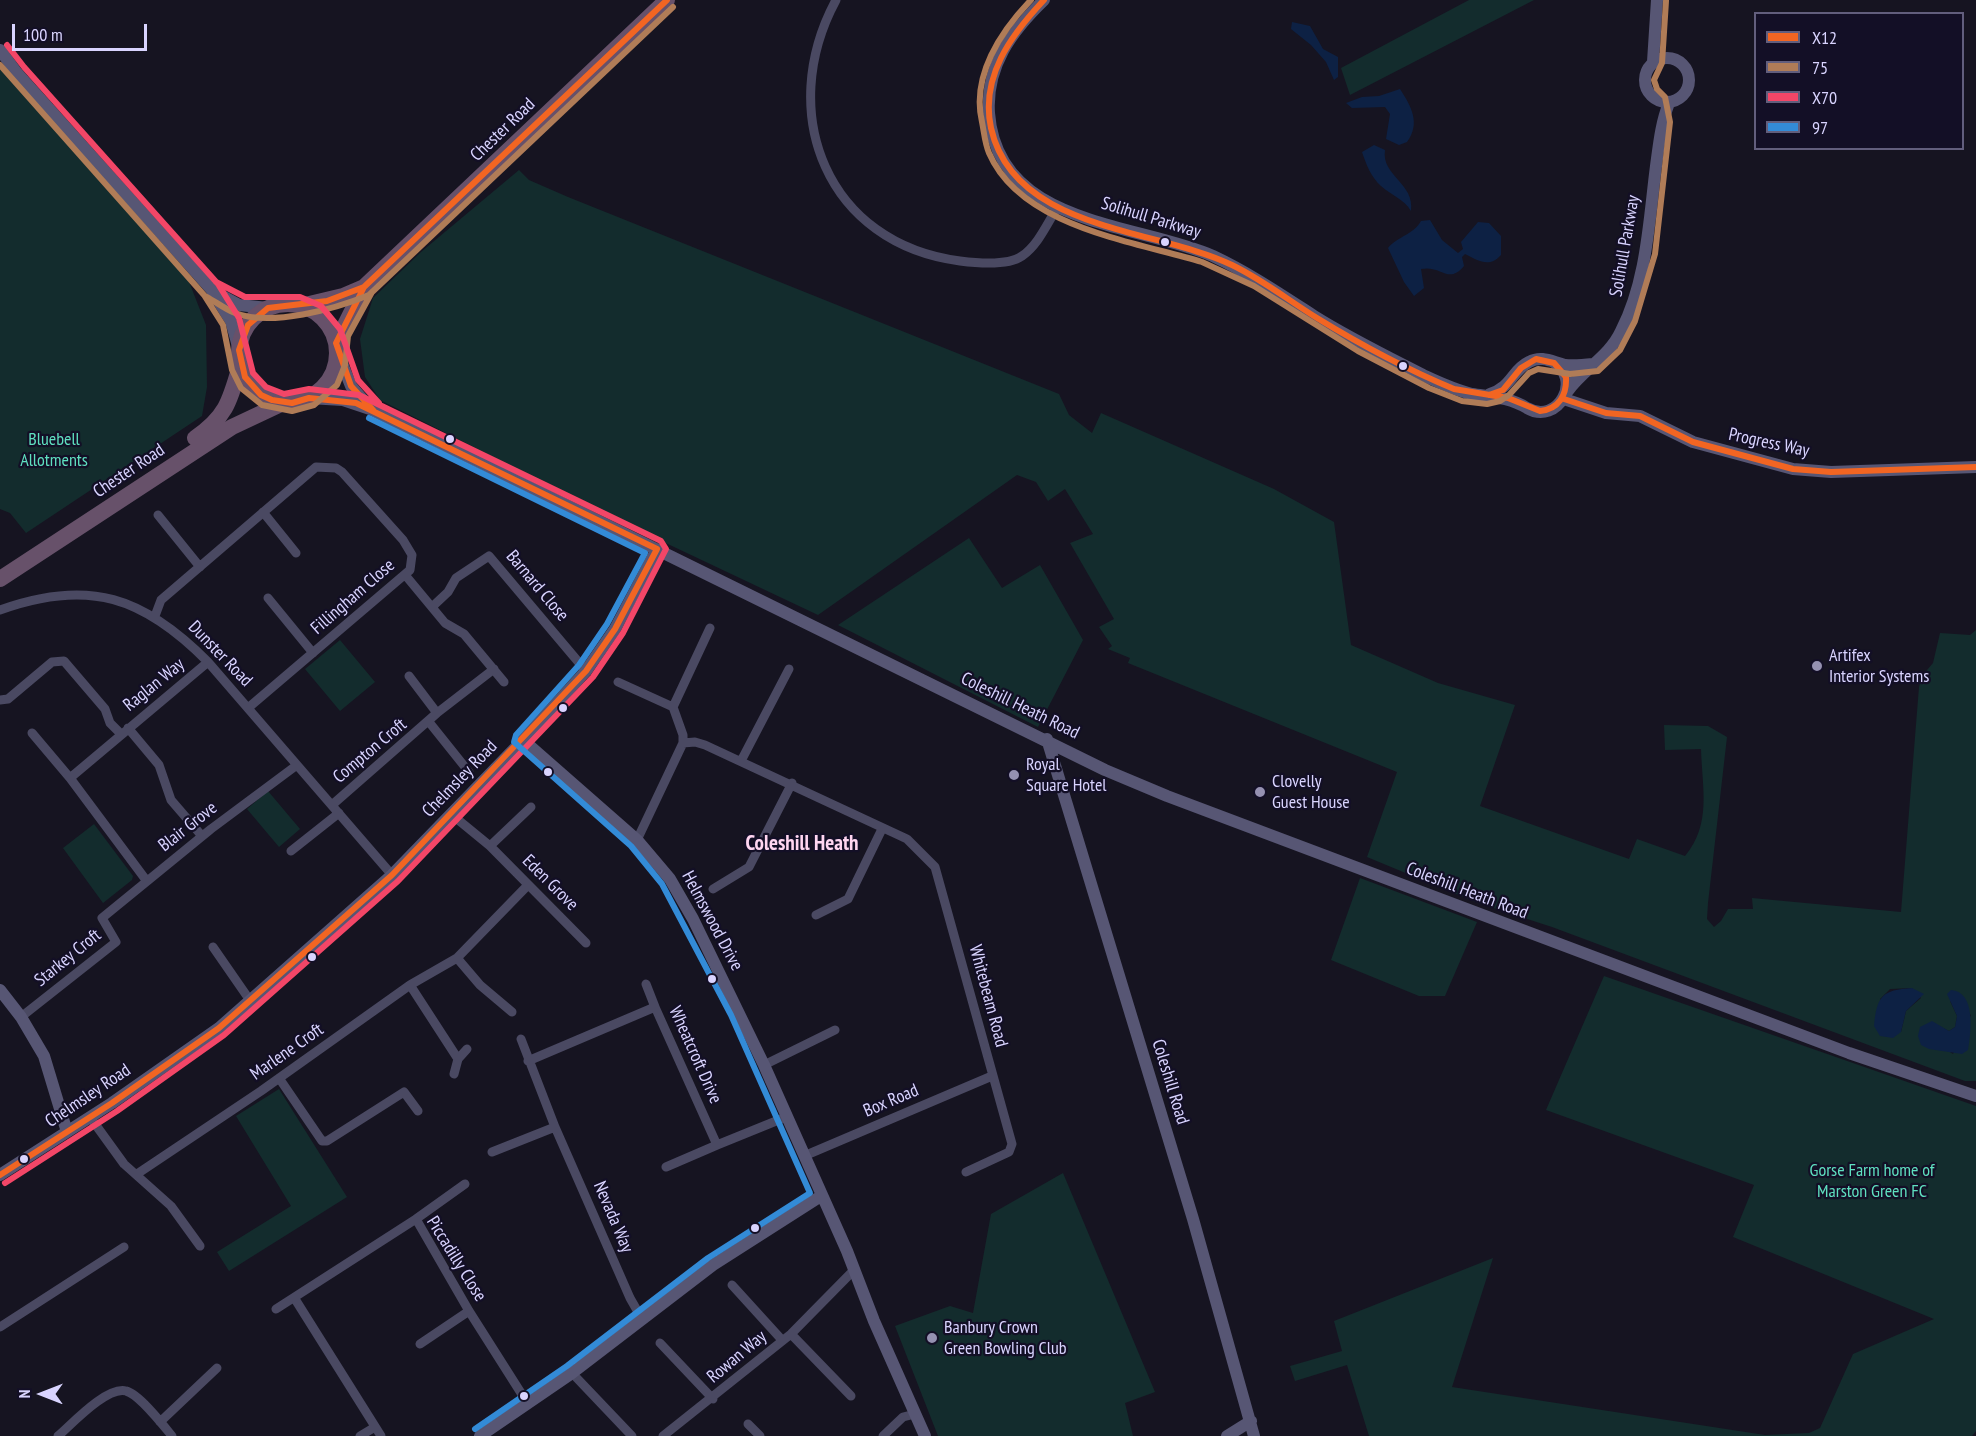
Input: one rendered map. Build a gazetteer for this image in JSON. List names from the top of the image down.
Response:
{
  "streets": {
    "highway": ["Chester Road"],
    "street": [
      "Solihull Parkway",
      "Progress Way",
      "Barnard Close",
      "Fillingham Close",
      "Dunster Road",
      "Raglan Way",
      "Coleshill Heath Road",
      "Compton Croft",
      "Chelmsley Road",
      "Blair Grove",
      "Eden Grove",
      "Helmswood Drive",
      "Starkey Croft",
      "Whitebeam Road",
      "Marlene Croft",
      "Wheatcroft Drive",
      "Coleshill Road",
      "Box Road",
      "Nevada Way",
      "Piccadilly Close",
      "Rowan Way"
    ]
  },
  "crossings": [
    ["Chester Road", "Coleshill Heath Road"],
    ["Solihull Parkway", "Progress Way"],
    ["Barnard Close", "Chelmsley Road"],
    ["Fillingham Close", "Dunster Road"],
    ["Dunster Road", "Raglan Way"],
    ["Dunster Road", "Compton Croft"],
    ["Dunster Road", "Chelmsley Road"],
    ["Dunster Road", "Blair Grove"],
    ["Coleshill Heath Road", "Chelmsley Road"],
    ["Coleshill Heath Road", "Coleshill Road"],
    ["Chelmsley Road", "Eden Grove"],
    ["Chelmsley Road", "Helmswood Drive"],
    ["Blair Grove", "Starkey Croft"],
    ["Eden Grove", "Marlene Croft"],
    ["Helmswood Drive", "Box Road"],
    ["Helmswood Drive", "Rowan Way"],
    ["Whitebeam Road", "Box Road"],
    ["Wheatcroft Drive", "Nevada Way"]
  ],
  "districts": ["Coleshill Heath"],
  "parks": ["Bluebell Allotments", "Gorse Farm home of Marston Green FC"],
  "places": [
    "Artifex Interior Systems",
    "Royal Square Hotel",
    "Clovelly Guest House",
    "Banbury Crown Green Bowling Club"
  ],
  "lines": [
    "transit line X12",
    "transit line 75",
    "transit line X70",
    "transit line 97"
  ],
  "legend": [
    "X12",
    "75",
    "X70",
    "97"
  ],
  "scale_bar": "100 m",
  "north": "left"
}
